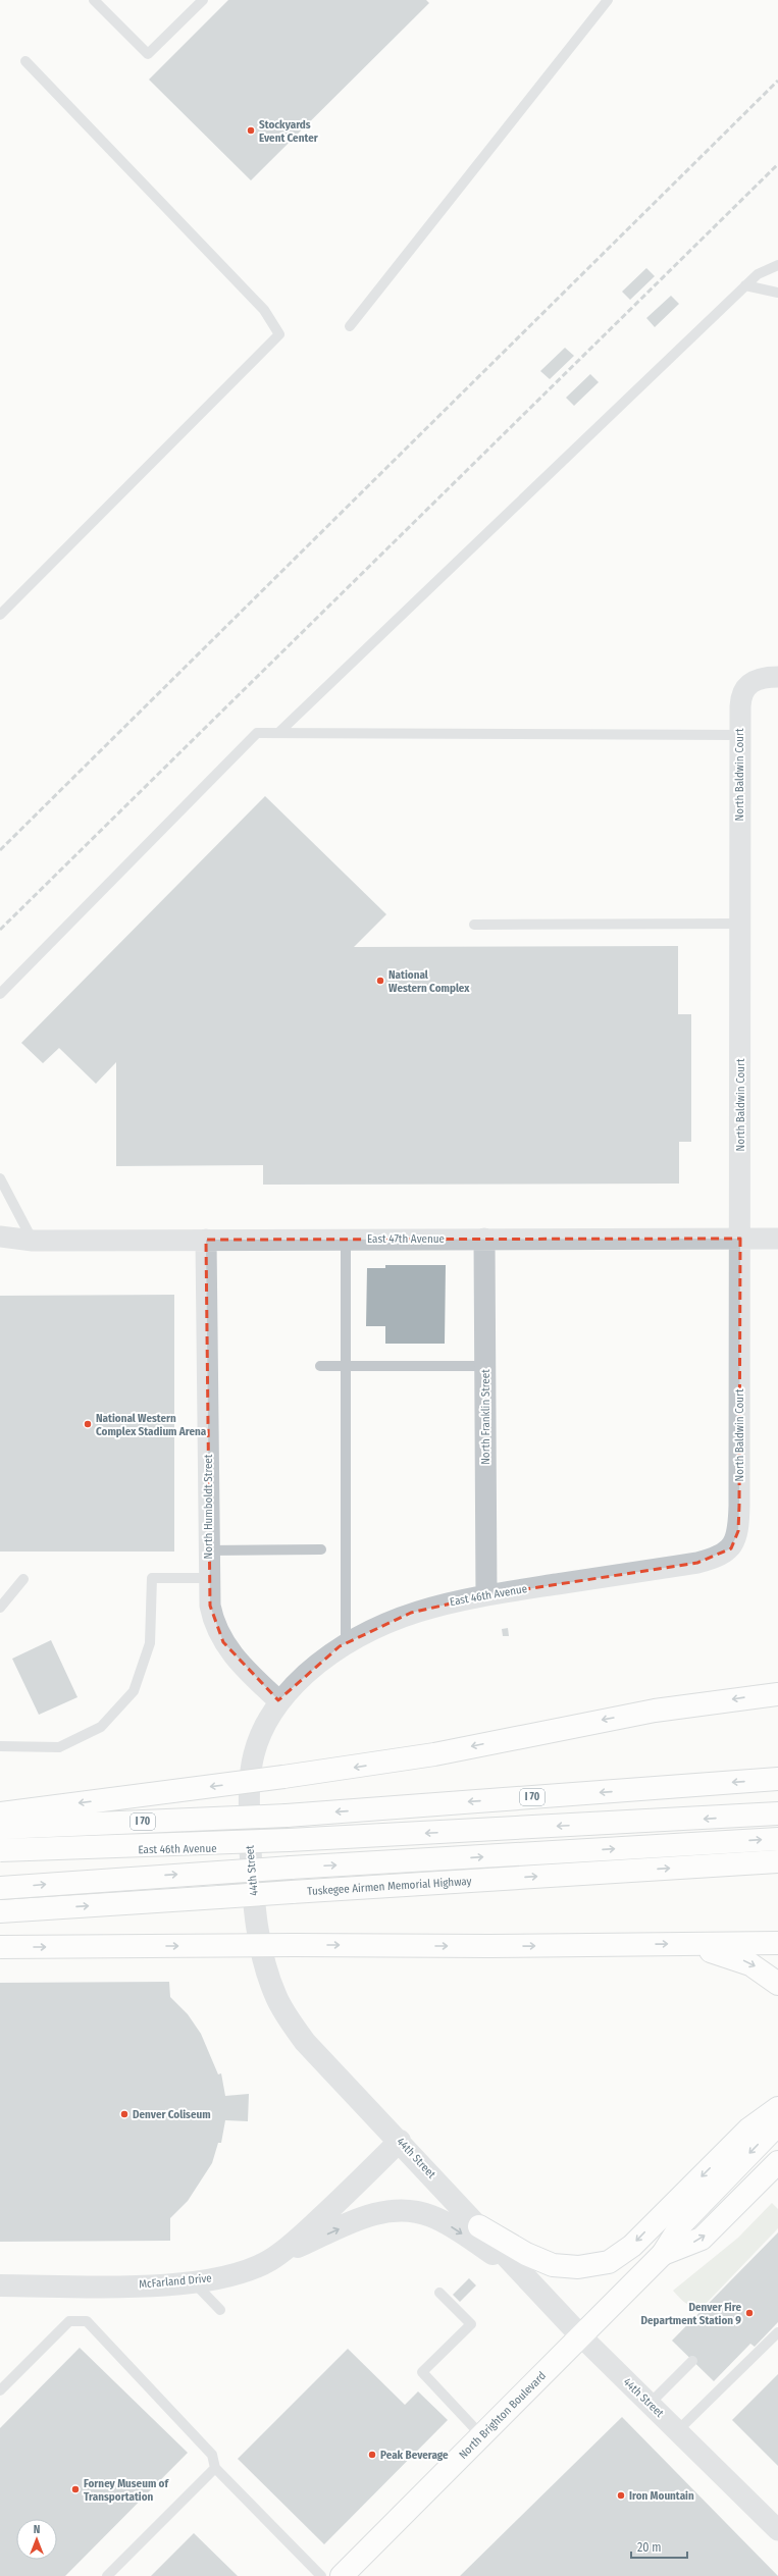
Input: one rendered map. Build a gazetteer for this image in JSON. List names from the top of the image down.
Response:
{
  "streets": {
    "main road": ["I 70", "Tuskegee Airmen Memorial Highway", "North Brighton Boulevard"],
    "street": [
      "North Baldwin Court",
      "East 47th Avenue",
      "North Franklin Street",
      "North Humboldt Street",
      "East 46th Avenue",
      "44th Street",
      "McFarland Drive"
    ]
  },
  "crossings": [
    ["North Baldwin Court", "East 47th Avenue"],
    ["North Baldwin Court", "East 46th Avenue"],
    ["East 47th Avenue", "North Franklin Street"],
    ["East 47th Avenue", "North Humboldt Street"],
    ["North Franklin Street", "East 46th Avenue"],
    ["North Humboldt Street", "East 46th Avenue"],
    ["North Humboldt Street", "44th Street"],
    ["East 46th Avenue", "I 70"],
    ["East 46th Avenue", "44th Street"],
    ["44th Street", "McFarland Drive"],
    ["44th Street", "North Brighton Boulevard"]
  ],
  "places": [
    "Stockyards Event Center",
    "National Western Complex",
    "National Western Complex Stadium Arena",
    "Denver Coliseum",
    "Denver Fire Department Station 9",
    "Peak Beverage",
    "Forney Museum of Transportation",
    "Iron Mountain"
  ],
  "scale_bar": "20 m",
  "north": "top"
}
